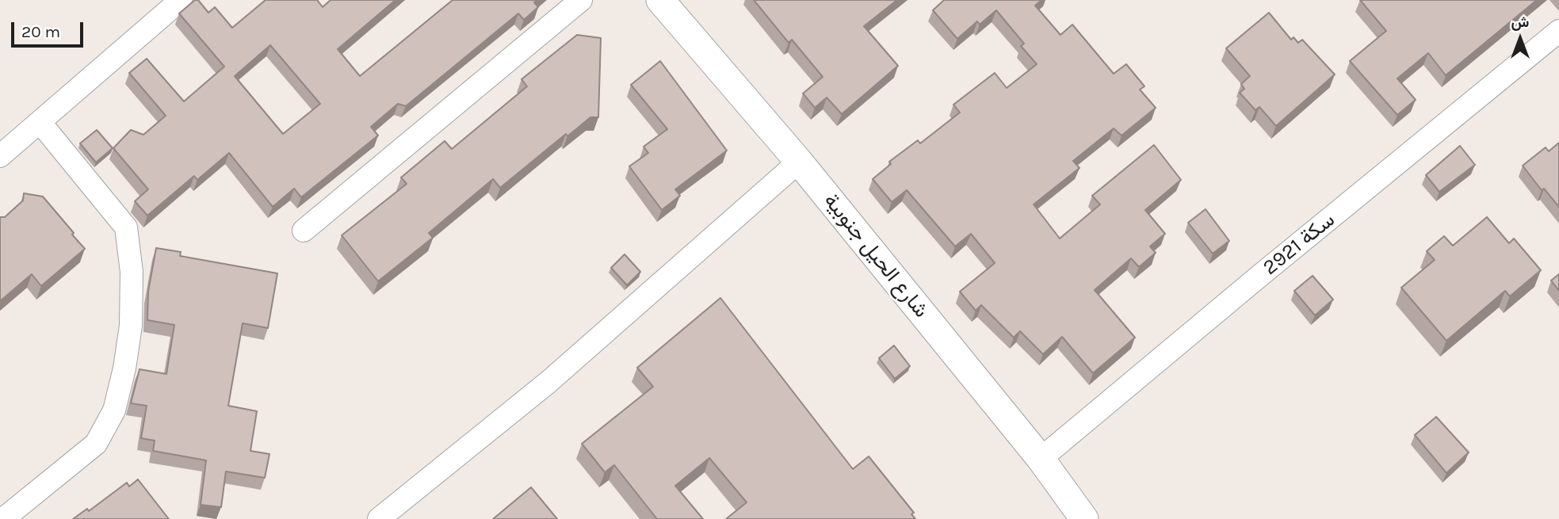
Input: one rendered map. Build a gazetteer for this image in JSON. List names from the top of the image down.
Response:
{
  "streets": {
    "street": ["سكة 2921", "شارع الحيل جنوبية"]
  },
  "crossings": [
    ["سكة 2921", "شارع الحيل جنوبية"]
  ],
  "scale_bar": "20 m",
  "north": "top"
}
